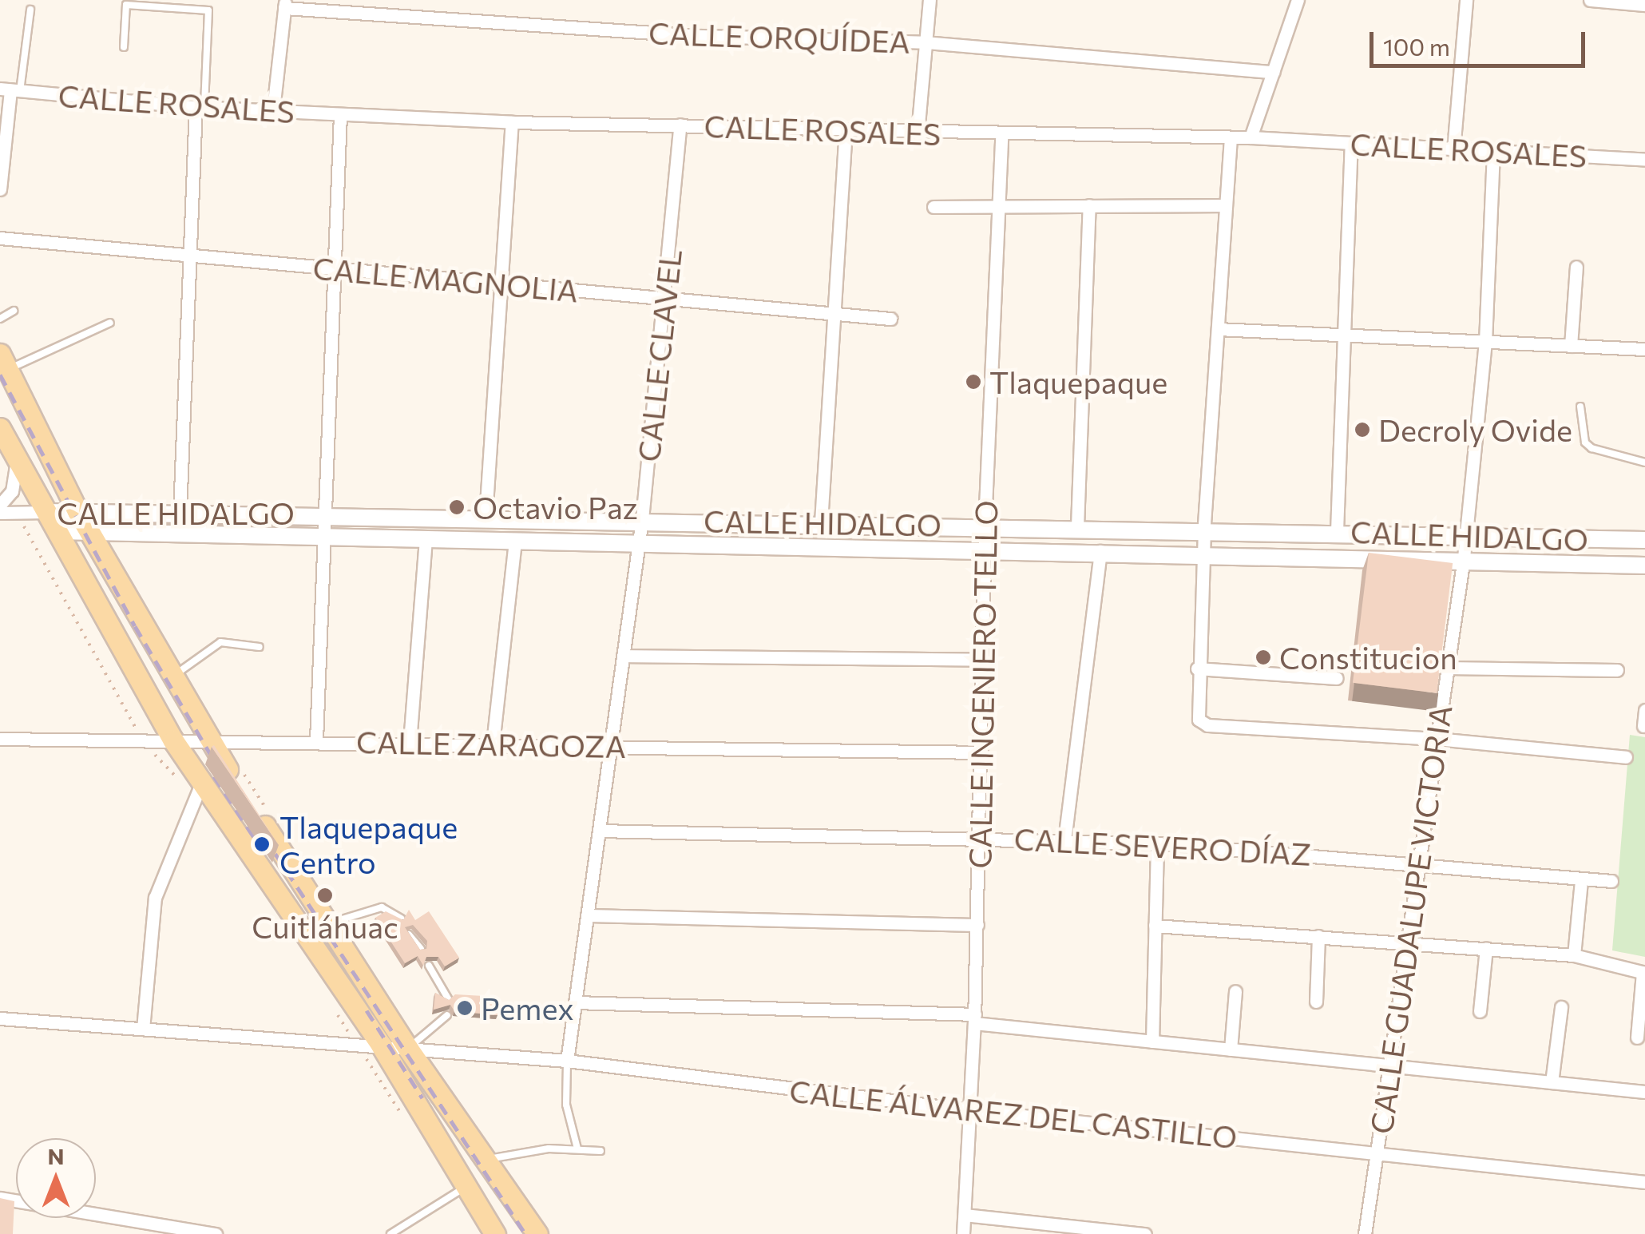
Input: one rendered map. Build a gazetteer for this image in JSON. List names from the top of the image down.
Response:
{
  "streets": {
    "street": [
      "CALLE ORQUÍDEA",
      "CALLE ROSALES",
      "CALLE MAGNOLIA",
      "CALLE CLAVEL",
      "CALLE HIDALGO",
      "CALLE INGENIERO TELLO",
      "CALLE ZARAGOZA",
      "CALLE SEVERO DÍAZ",
      "CALLE GUADALUPE VICTORIA",
      "CALLE ÁLVAREZ DEL CASTILLO"
    ]
  },
  "crossings": [
    ["CALLE ROSALES", "CALLE CLAVEL"],
    ["CALLE ROSALES", "CALLE INGENIERO TELLO"],
    ["CALLE ROSALES", "CALLE GUADALUPE VICTORIA"],
    ["CALLE MAGNOLIA", "CALLE CLAVEL"],
    ["CALLE CLAVEL", "CALLE HIDALGO"],
    ["CALLE CLAVEL", "CALLE ZARAGOZA"],
    ["CALLE CLAVEL", "CALLE SEVERO DÍAZ"],
    ["CALLE CLAVEL", "CALLE ÁLVAREZ DEL CASTILLO"],
    ["CALLE HIDALGO", "CALLE INGENIERO TELLO"],
    ["CALLE HIDALGO", "CALLE GUADALUPE VICTORIA"],
    ["CALLE INGENIERO TELLO", "CALLE ZARAGOZA"],
    ["CALLE INGENIERO TELLO", "CALLE SEVERO DÍAZ"],
    ["CALLE INGENIERO TELLO", "CALLE ÁLVAREZ DEL CASTILLO"],
    ["CALLE SEVERO DÍAZ", "CALLE GUADALUPE VICTORIA"],
    ["CALLE GUADALUPE VICTORIA", "CALLE ÁLVAREZ DEL CASTILLO"]
  ],
  "places": [
    "Tlaquepaque",
    "Decroly Ovide",
    "Octavio Paz",
    "Constitucion",
    "Tlaquepaque Centro",
    "Cuitláhuac",
    "Pemex"
  ],
  "scale_bar": "100 m",
  "north": "top"
}
